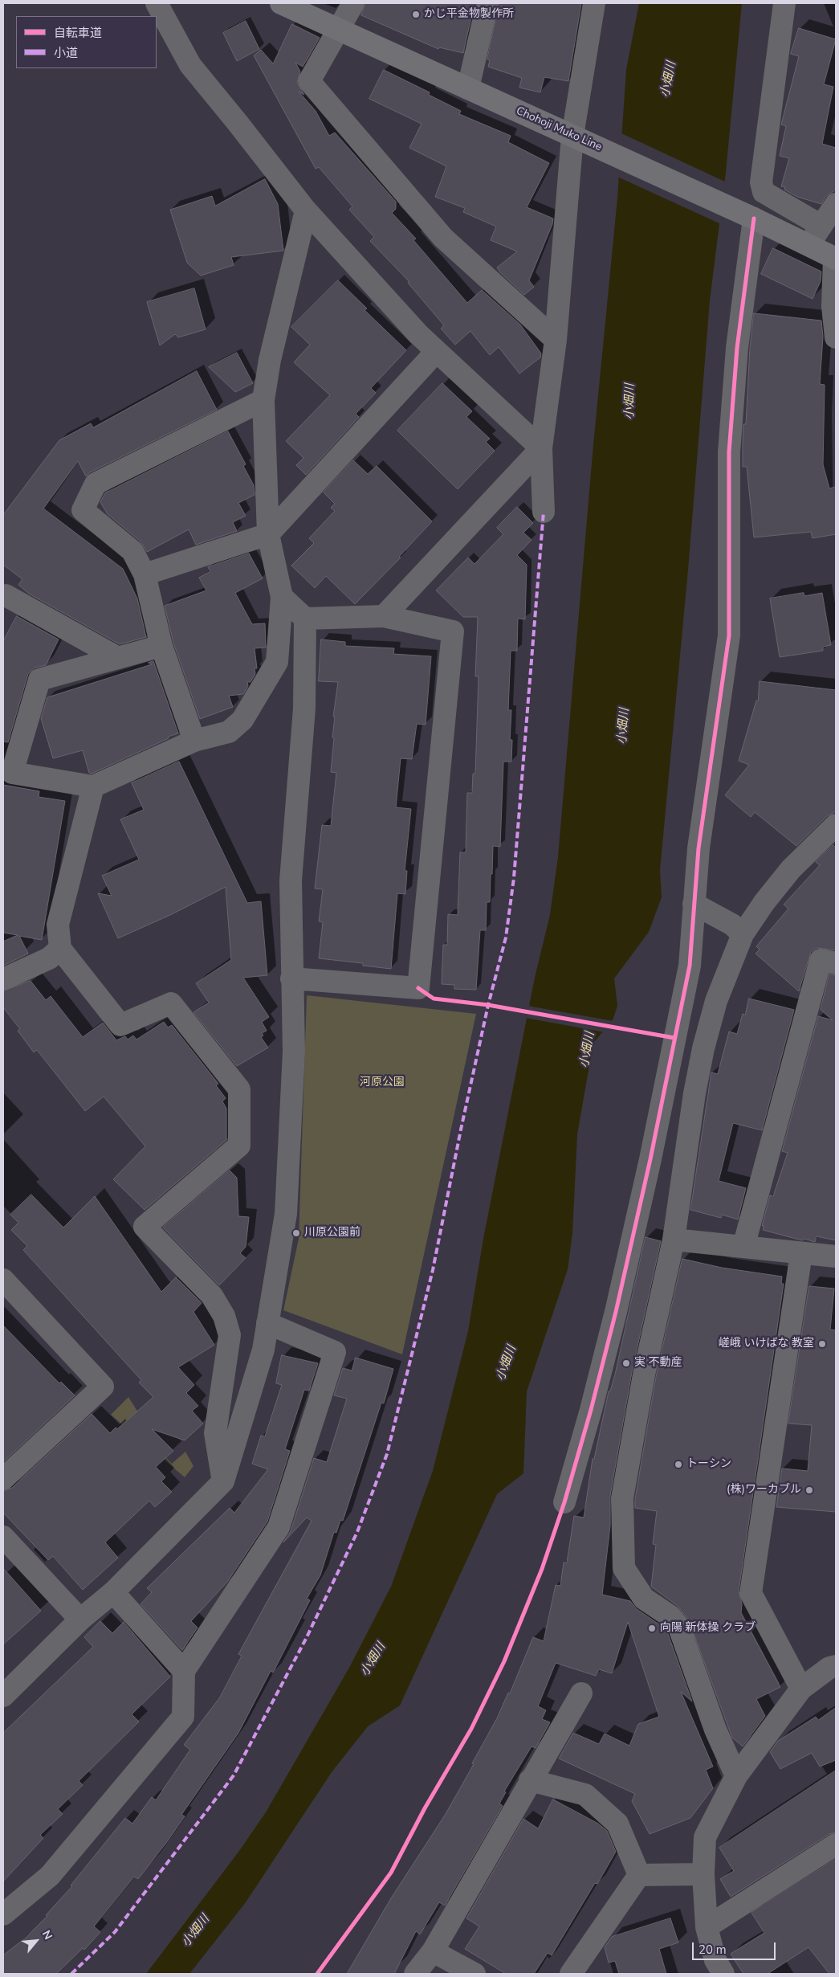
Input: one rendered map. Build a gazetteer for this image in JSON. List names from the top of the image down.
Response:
{
  "streets": {
    "main road": ["Chohoji Muko Line"]
  },
  "water": ["小畑川"],
  "parks": ["河原公園"],
  "places": [
    "かじ平金物製作所",
    "川原公園前",
    "嵯峨 いけばな 教室",
    "実 不動産",
    "トーシン",
    "(株)ワーカブル",
    "向陽 新体操 クラブ"
  ],
  "legend": ["自転車道", "小道"],
  "scale_bar": "20 m",
  "north": "top right"
}
